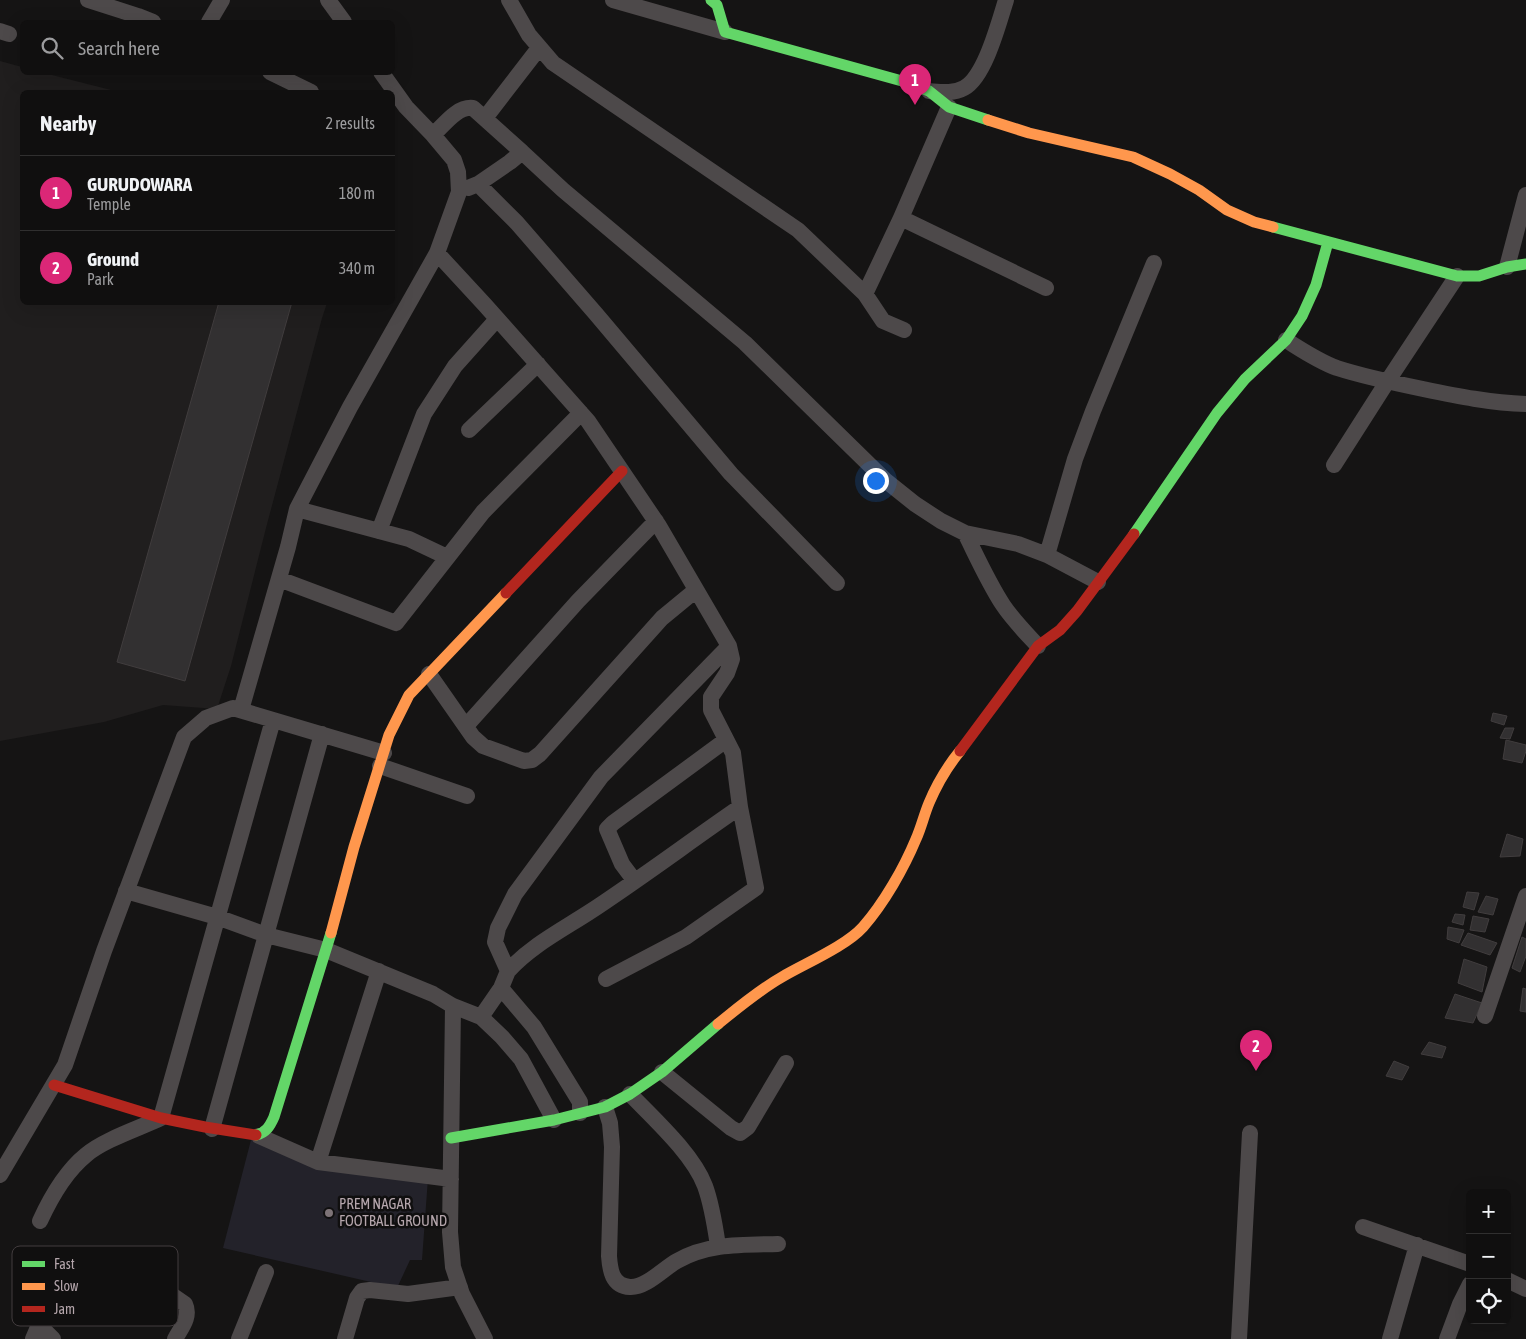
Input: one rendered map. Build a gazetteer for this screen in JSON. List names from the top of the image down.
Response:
{
  "places": ["PREM NAGAR FOOTBALL GROUND"],
  "legend": ["Fast", "Slow", "Jam"],
  "page": {
    "search": "Search here",
    "pins": ["1", "2"],
    "heading": ["Nearby", "2 results"],
    "list": [
      {
        "mark": "1",
        "name": "GURUDOWARA",
        "note": "Temple",
        "value": "180 m"
      },
      {
        "mark": "2",
        "name": "Ground",
        "note": "Park",
        "value": "340 m"
      }
    ],
    "map_buttons": ["+", "−"]
  }
}
